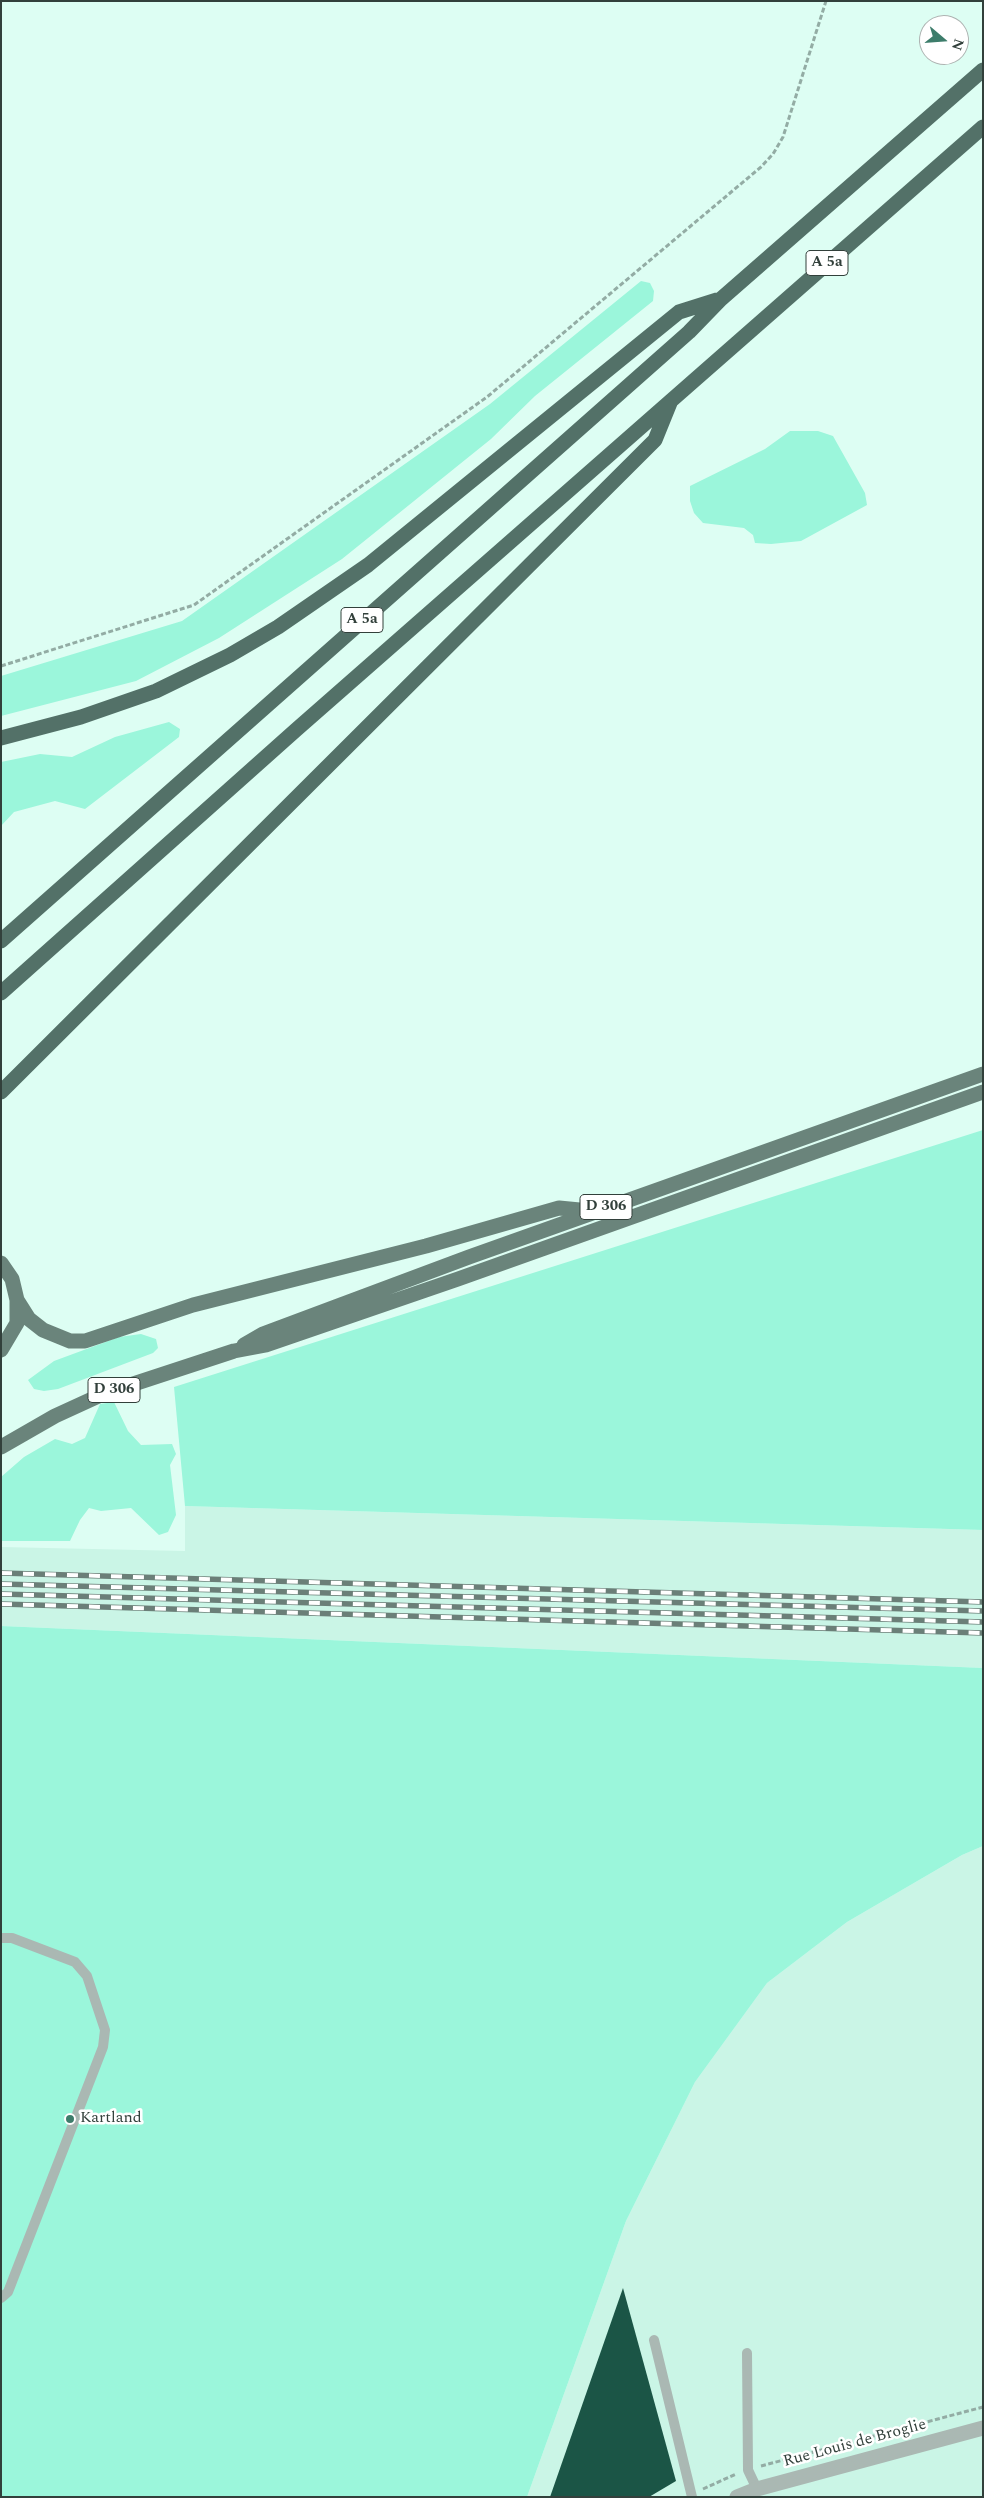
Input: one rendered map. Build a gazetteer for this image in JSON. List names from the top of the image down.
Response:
{
  "streets": {
    "highway": ["A 5a"],
    "main road": ["D 306"],
    "street": ["Rue Louis de Broglie"]
  },
  "places": ["Kartland"],
  "north": "right"
}
